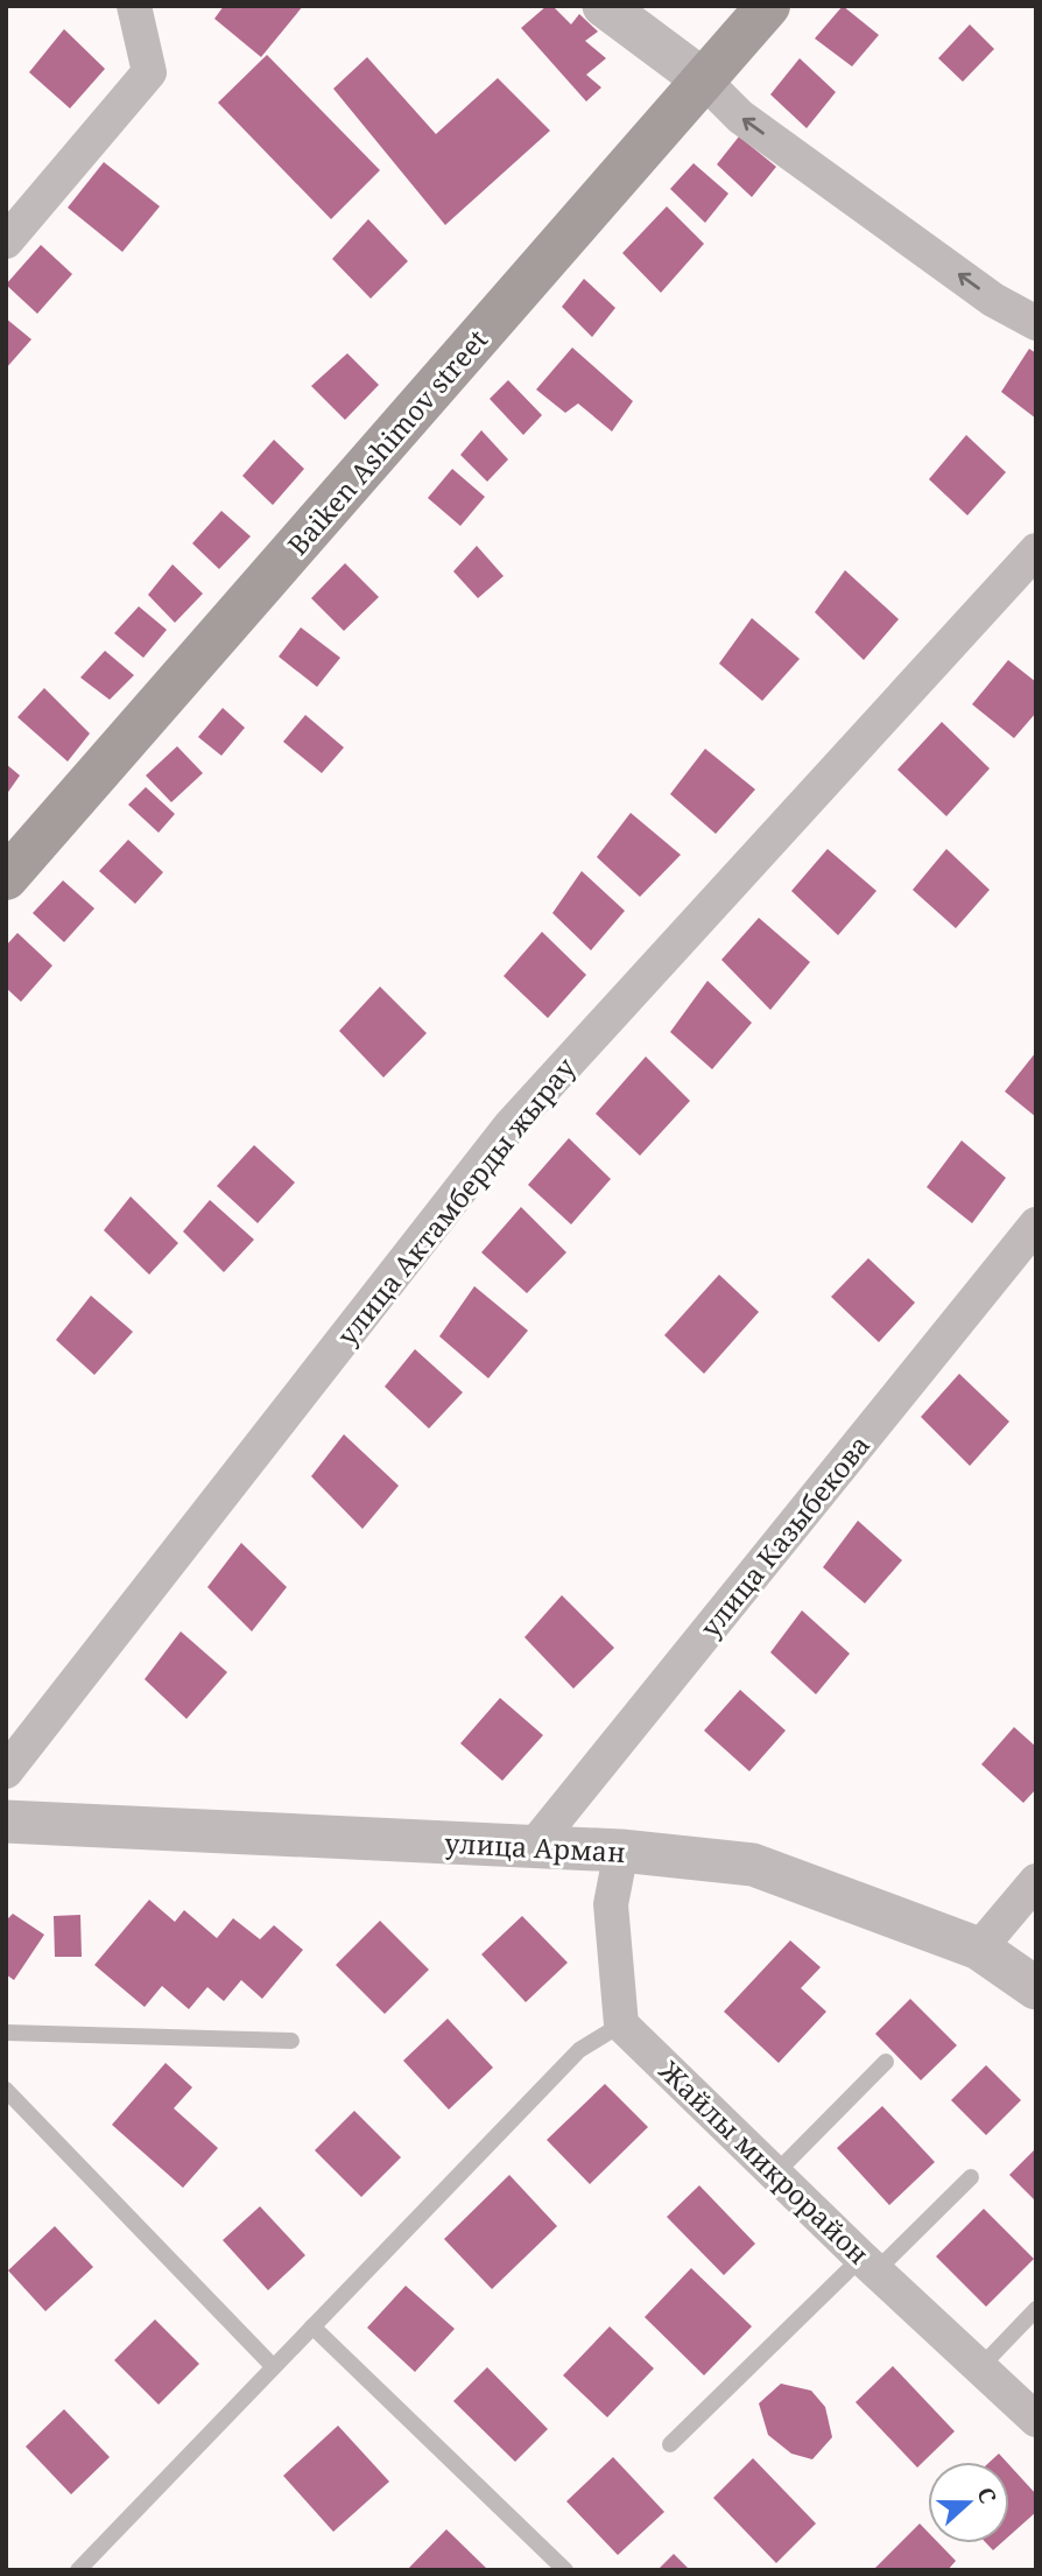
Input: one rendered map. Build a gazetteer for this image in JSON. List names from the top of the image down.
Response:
{
  "streets": {
    "main road": ["Baiken Ashimov street"],
    "street": [
      "улица Актамберды жырау",
      "улица Казыбекова",
      "улица Арман",
      "Жайлы микрорайон"
    ]
  },
  "crossings": [
    ["улица Казыбекова", "улица Арман"]
  ],
  "north": "right"
}
